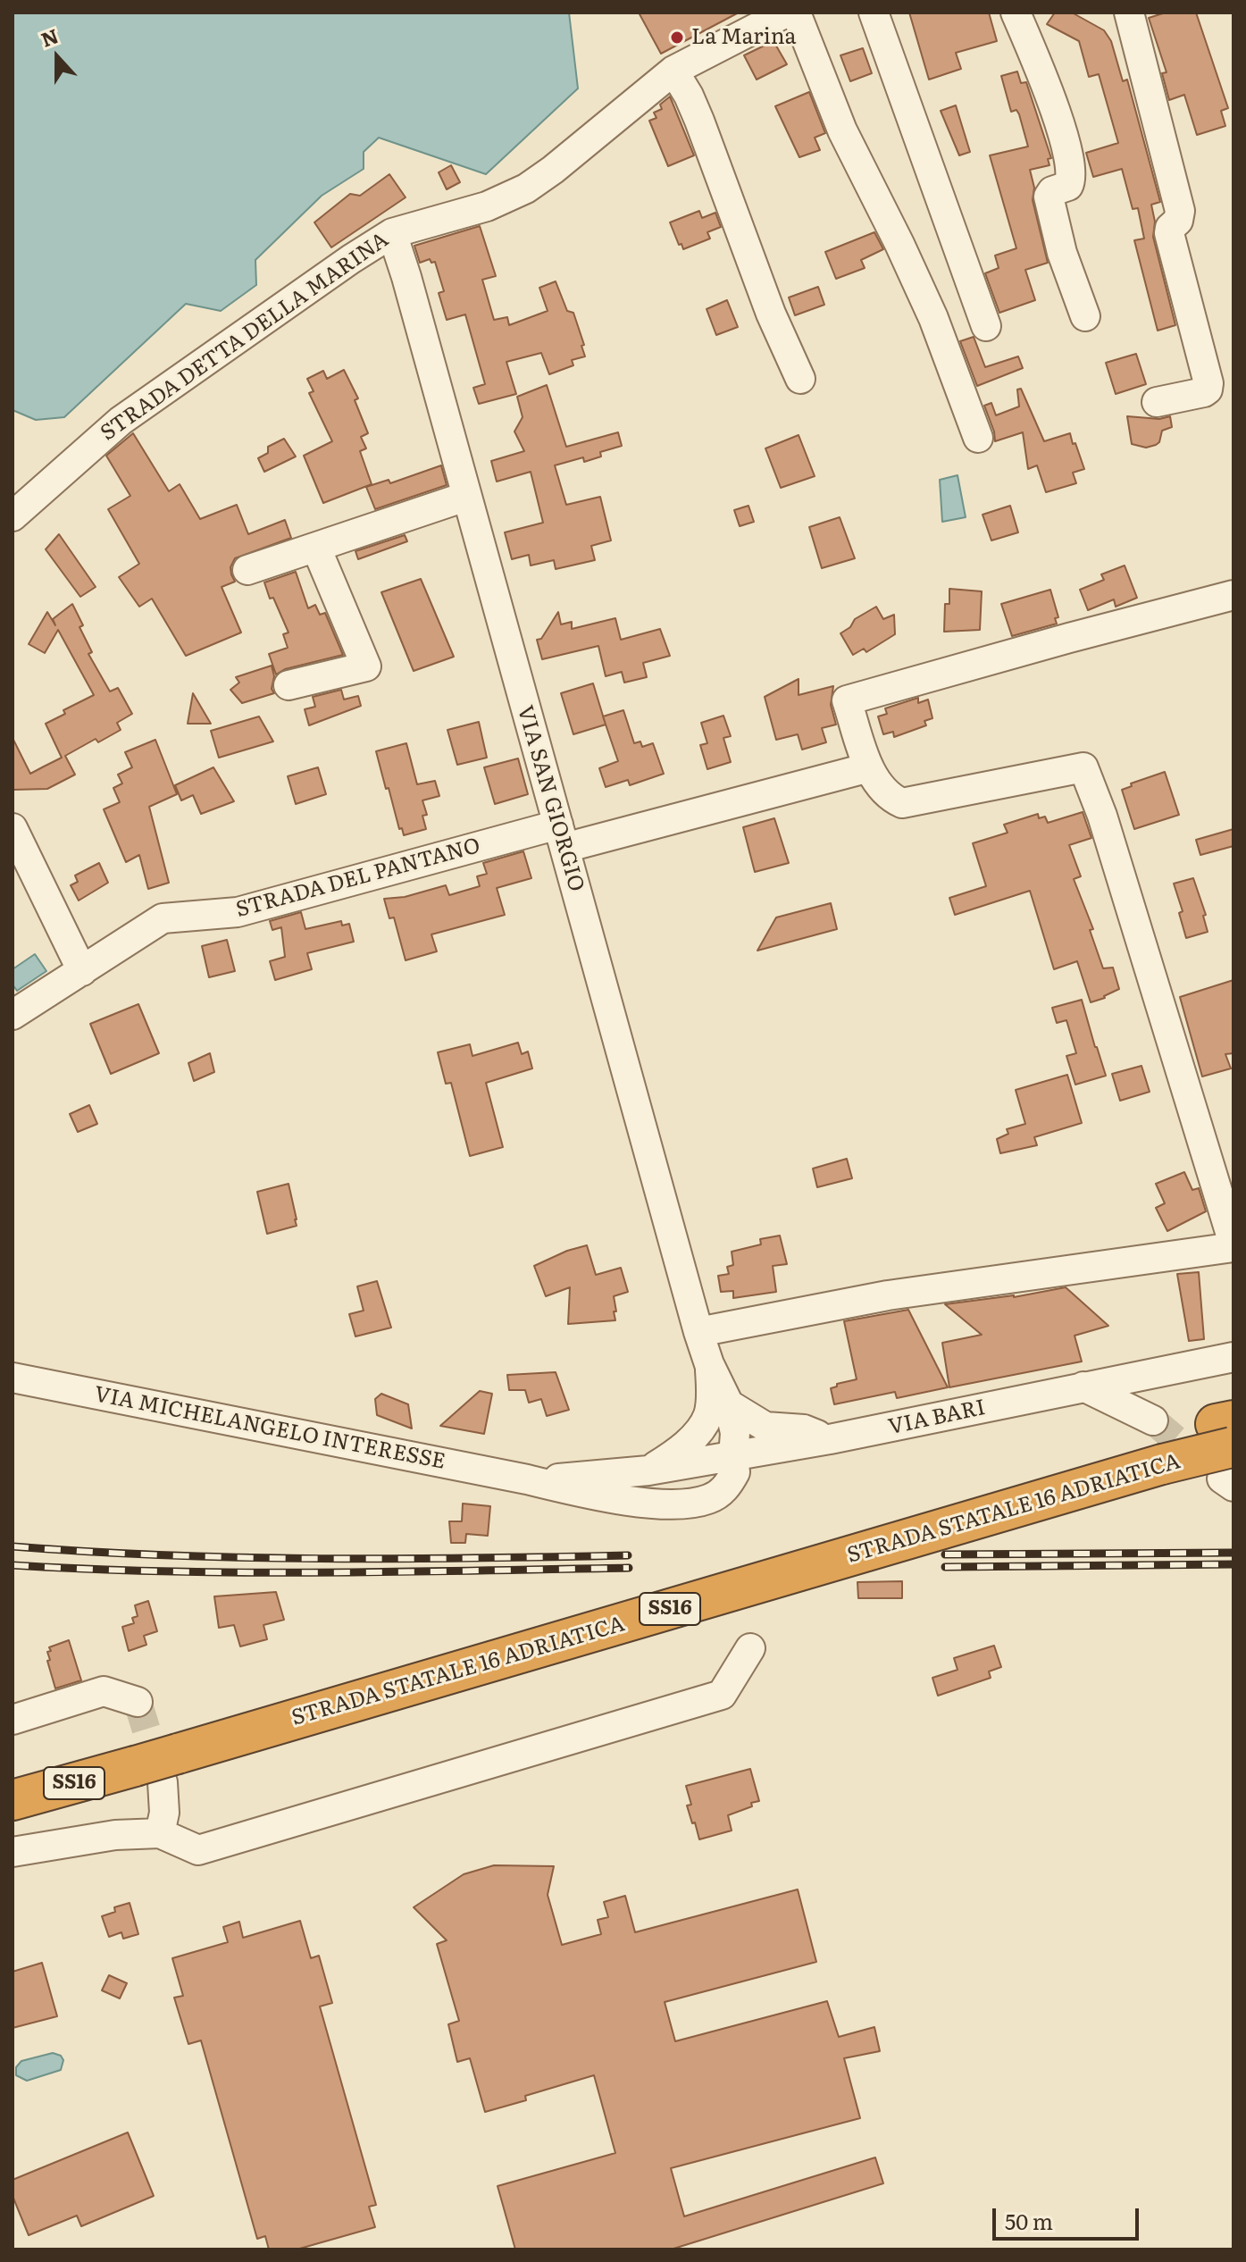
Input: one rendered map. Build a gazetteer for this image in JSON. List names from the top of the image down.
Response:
{
  "streets": {
    "highway": ["STRADA STATALE 16 ADRIATICA", "SS16"],
    "street": [
      "STRADA DETTA DELLA MARINA",
      "VIA SAN GIORGIO",
      "STRADA DEL PANTANO",
      "VIA BARI",
      "VIA MICHELANGELO INTERESSE"
    ]
  },
  "crossings": [
    ["STRADA DETTA DELLA MARINA", "VIA SAN GIORGIO"],
    ["VIA SAN GIORGIO", "STRADA DEL PANTANO"],
    ["VIA SAN GIORGIO", "VIA BARI"],
    ["VIA SAN GIORGIO", "VIA MICHELANGELO INTERESSE"],
    ["VIA BARI", "VIA MICHELANGELO INTERESSE"]
  ],
  "places": ["La Marina"],
  "scale_bar": "50 m",
  "north": "top"
}
